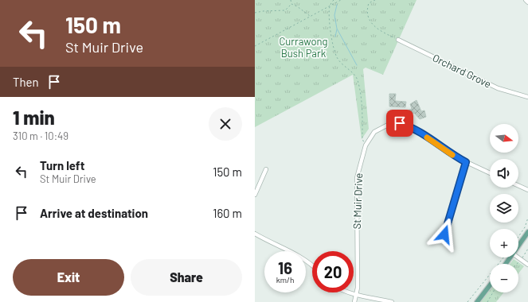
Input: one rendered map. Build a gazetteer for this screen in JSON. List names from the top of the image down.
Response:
{
  "streets": {
    "street": ["Orchard Grove", "St Muir Drive"]
  },
  "parks": ["Currawong Bush Park"],
  "north": "right",
  "page": {
    "turn": ["150 m", "St Muir Drive"],
    "then": "Then",
    "heading": ["1 min", "310 m · 10:49"],
    "map_buttons": ["+", "−"],
    "list": [
      {
        "name": "Turn left",
        "note": "St Muir Drive",
        "value": "150 m"
      },
      {
        "name": "Arrive at destination",
        "value": "160 m"
      }
    ],
    "speed": "16 km/h",
    "limit": "20",
    "buttons": ["Exit", "Share"]
  }
}
